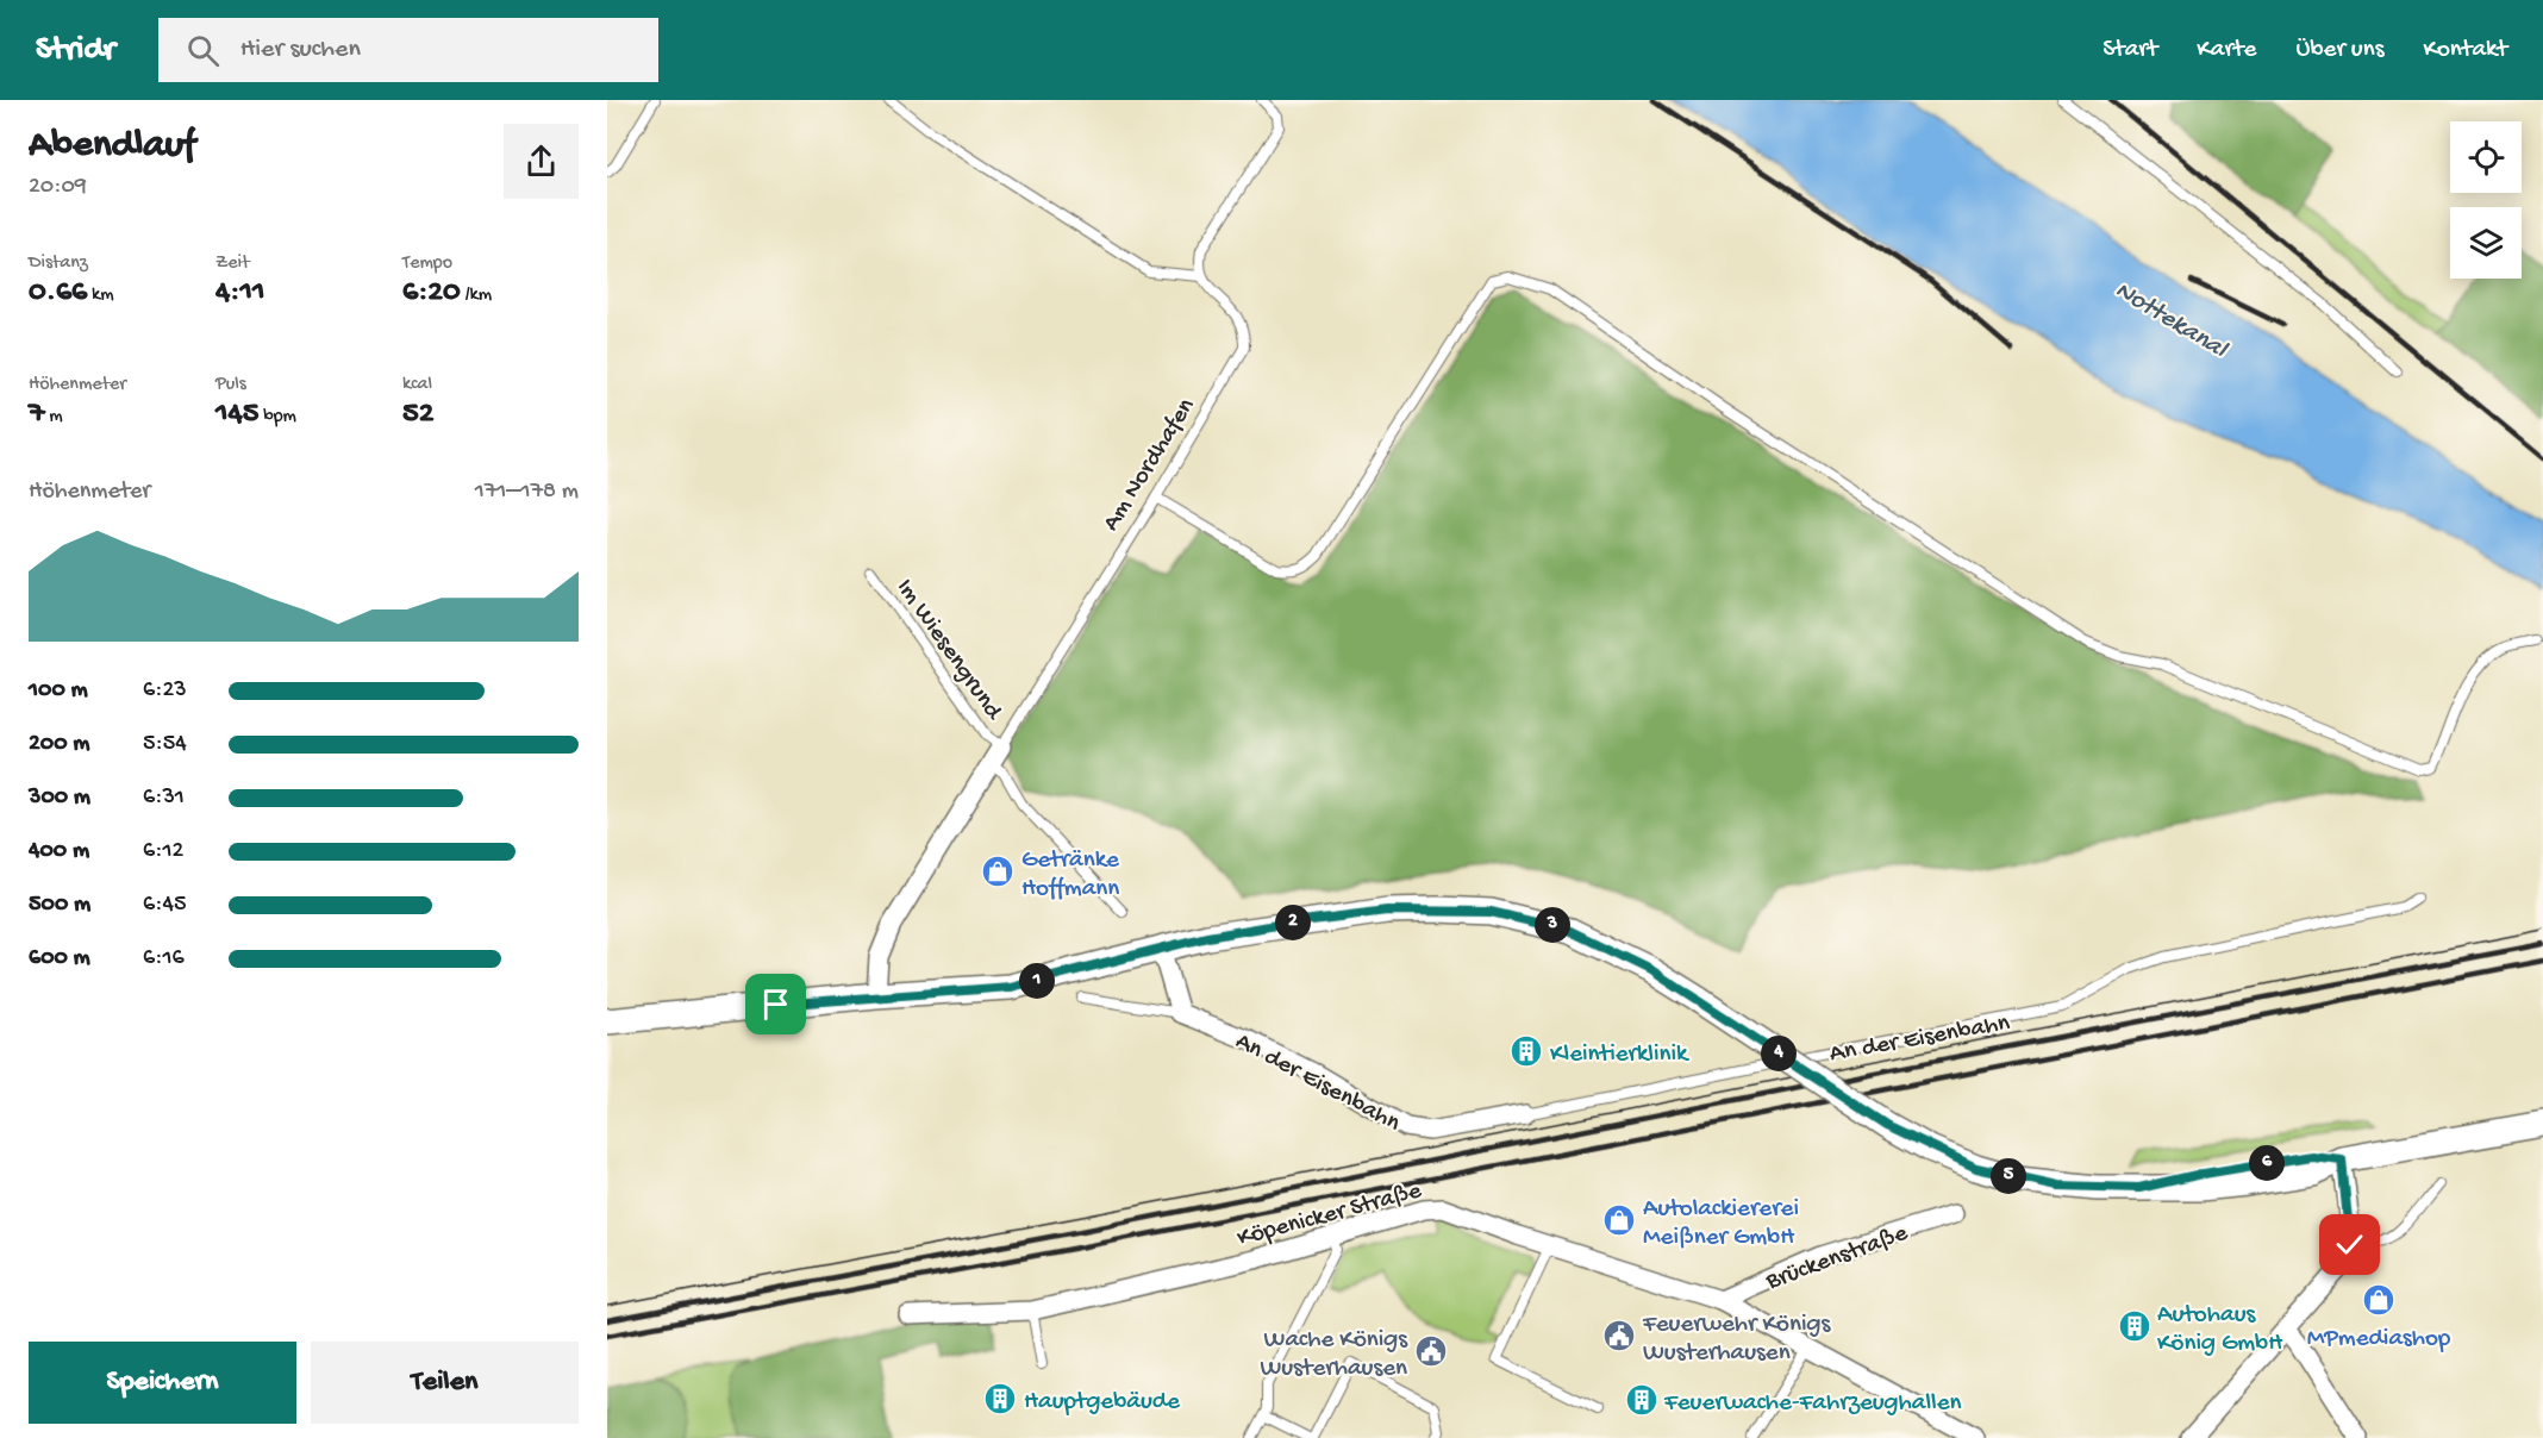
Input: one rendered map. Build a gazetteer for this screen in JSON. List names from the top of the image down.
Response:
{
  "streets": {
    "street": [
      "Am Nordhafen",
      "An der Eisenbahn",
      "Köpenicker Straße",
      "Brückenstraße"
    ],
    "lane": ["Im Wiesengrund"]
  },
  "crossings": [
    ["Am Nordhafen", "Im Wiesengrund"],
    ["Köpenicker Straße", "Brückenstraße"]
  ],
  "water": ["Nottekanal"],
  "places": {
    "shop": ["Getränke Hoffmann", "Autolackiererei Meißner GmbH", "MPmediashop"],
    "building": [
      "Kleintierklinik",
      "Autohaus König GmbH",
      "Hauptgebäude",
      "Feuerwache-Fahrzeughallen"
    ],
    "public building": ["Feuerwehr Königs Wusterhausen", "Wache Königs Wusterhausen"]
  },
  "page": {
    "header": "Stridr",
    "search": "Hier suchen",
    "nav": [
      "Start",
      "Karte",
      "Über uns",
      "Kontakt"
    ],
    "heading": ["Abendlauf", "20:09"],
    "stats": [
      ["Distanz", "0.66 km"],
      ["Zeit", "4:11"],
      ["Tempo", "6:20 /km"],
      ["Höhenmeter", "7 m"],
      ["Puls", "145 bpm"],
      ["kcal", "52"]
    ],
    "chart": ["Höhenmeter", "171–178 m"],
    "list": [
      {
        "name": "100 m",
        "note": "6:23"
      },
      {
        "name": "200 m",
        "note": "5:54"
      },
      {
        "name": "300 m",
        "note": "6:31"
      },
      {
        "name": "400 m",
        "note": "6:12"
      },
      {
        "name": "500 m",
        "note": "6:45"
      },
      {
        "name": "600 m",
        "note": "6:16"
      }
    ],
    "pins": [
      "2",
      "3",
      "1",
      "4",
      "6",
      "5"
    ],
    "buttons": ["Speichern", "Teilen"]
  }
}
